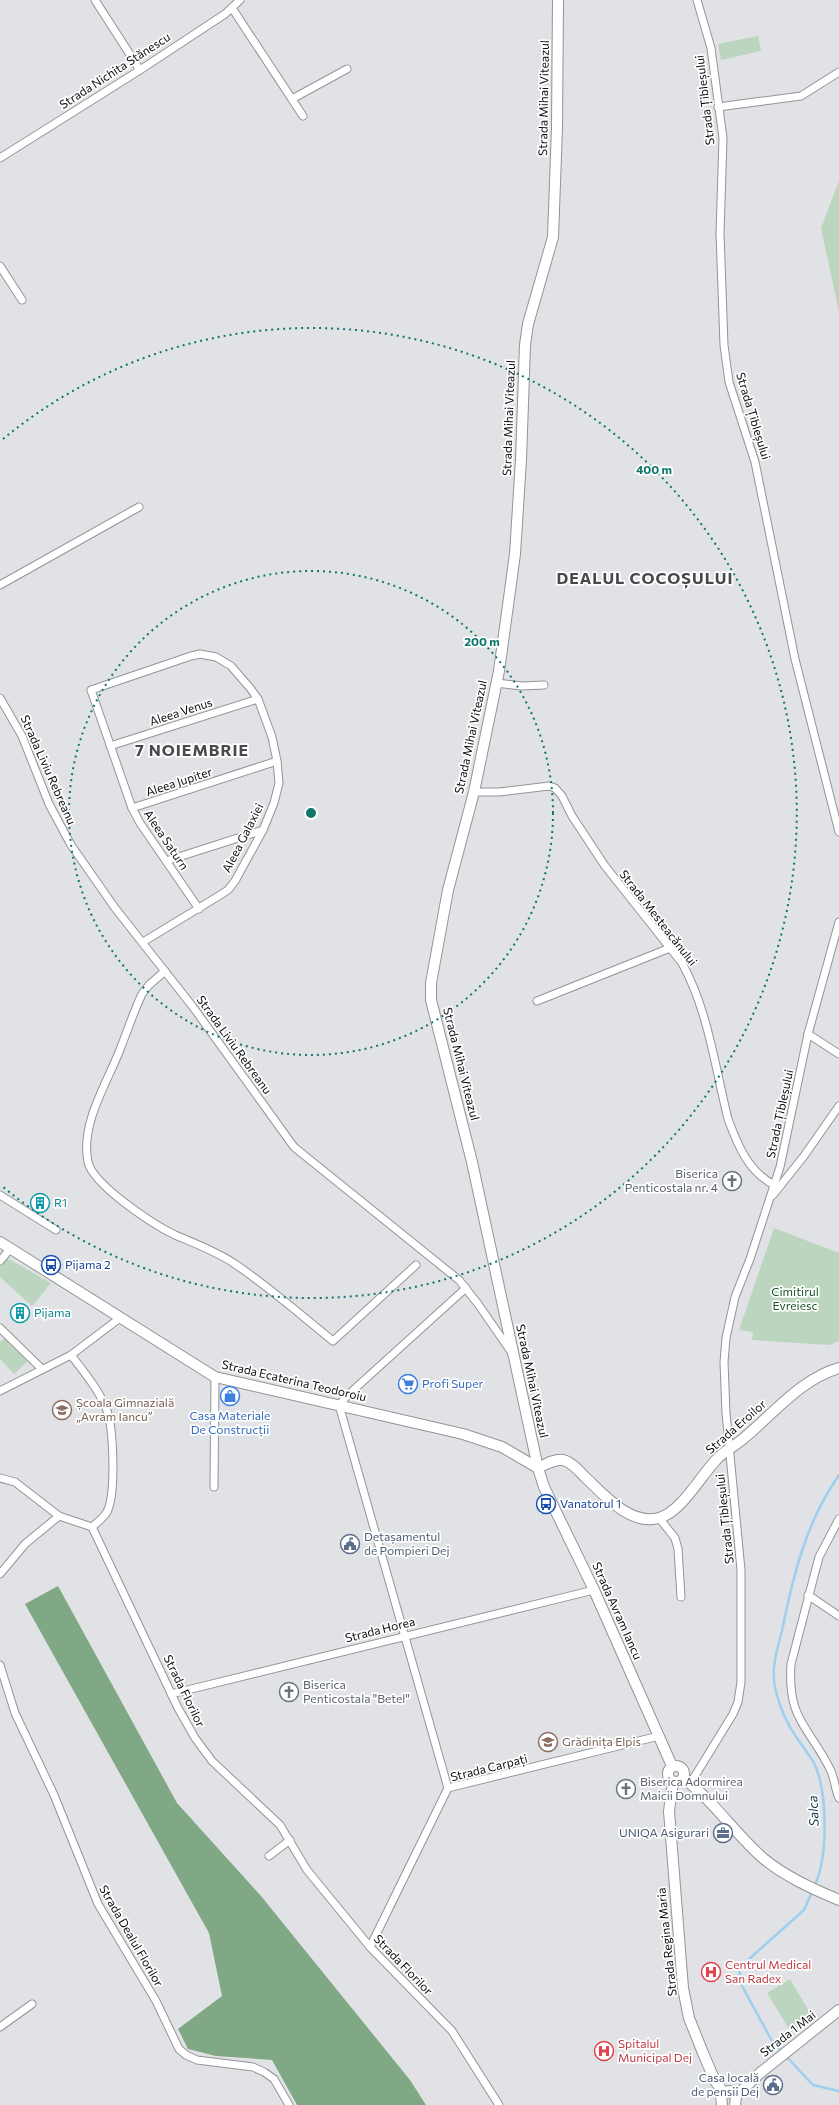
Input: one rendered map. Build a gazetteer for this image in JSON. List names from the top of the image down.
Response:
{
  "streets": {
    "main road": [
      "Strada Mihai Viteazul",
      "Strada Ecaterina Teodoroiu",
      "Strada Eroilor",
      "Strada Avram Iancu",
      "Strada Regina Maria",
      "Strada 1 Mai"
    ],
    "street": [
      "Strada Nichita Stănescu",
      "Strada Țibleșului",
      "Aleea Venus",
      "Strada Liviu Rebreanu",
      "Aleea Jupiter",
      "Aleea Galaxiei",
      "Aleea Saturn",
      "Strada Mesteacănului",
      "Strada Horea",
      "Strada Florilor",
      "Strada Carpați",
      "Strada Dealul Florilor"
    ]
  },
  "crossings": [
    ["Strada Mihai Viteazul", "Strada Liviu Rebreanu"],
    ["Strada Mihai Viteazul", "Strada Mesteacănului"],
    ["Strada Mihai Viteazul", "Strada Ecaterina Teodoroiu"],
    ["Strada Mihai Viteazul", "Strada Avram Iancu"],
    ["Strada Țibleșului", "Strada Mesteacănului"],
    ["Strada Țibleșului", "Strada Eroilor"],
    ["Strada Țibleșului", "Strada Regina Maria"],
    ["Aleea Venus", "Aleea Galaxiei"],
    ["Aleea Venus", "Aleea Saturn"],
    ["Strada Liviu Rebreanu", "Aleea Galaxiei"],
    ["Aleea Jupiter", "Aleea Galaxiei"],
    ["Aleea Jupiter", "Aleea Saturn"],
    ["Aleea Galaxiei", "Aleea Saturn"],
    ["Strada Ecaterina Teodoroiu", "Strada Avram Iancu"],
    ["Strada Avram Iancu", "Strada Horea"],
    ["Strada Avram Iancu", "Strada Carpați"],
    ["Strada Avram Iancu", "Strada Regina Maria"],
    ["Strada Horea", "Strada Florilor"],
    ["Strada Florilor", "Strada Carpați"]
  ],
  "districts": ["DEALUL COCOȘULUI", "7 NOIEMBRIE"],
  "water": ["Salca"],
  "parks": ["Cimitirul Evreiesc"],
  "places": {
    "church": ["Biserica Penticostala nr. 4", "Biserica Penticostala \"Betel\"", "Biserica Adormirea Maicii Domnului"],
    "building": ["R1", "Pijama"],
    "bus stop": ["Pijama 2", "Vanatorul 1"],
    "supermarket": ["Profi Super"],
    "shop": ["Casa Materiale De Construcții"],
    "school or university": ["Școala Gimnazială „Avram Iancu”", "Grădinița Elpis"],
    "public building": ["Detașamentul de Pompieri Dej", "Casa locală de pensii Dej"],
    "office": ["UNIQA Asigurari"],
    "hospital": ["Centrul Medical San Radex", "Spitalul Municipal Dej"]
  },
  "rings": ["400 m", "200 m"]
}
